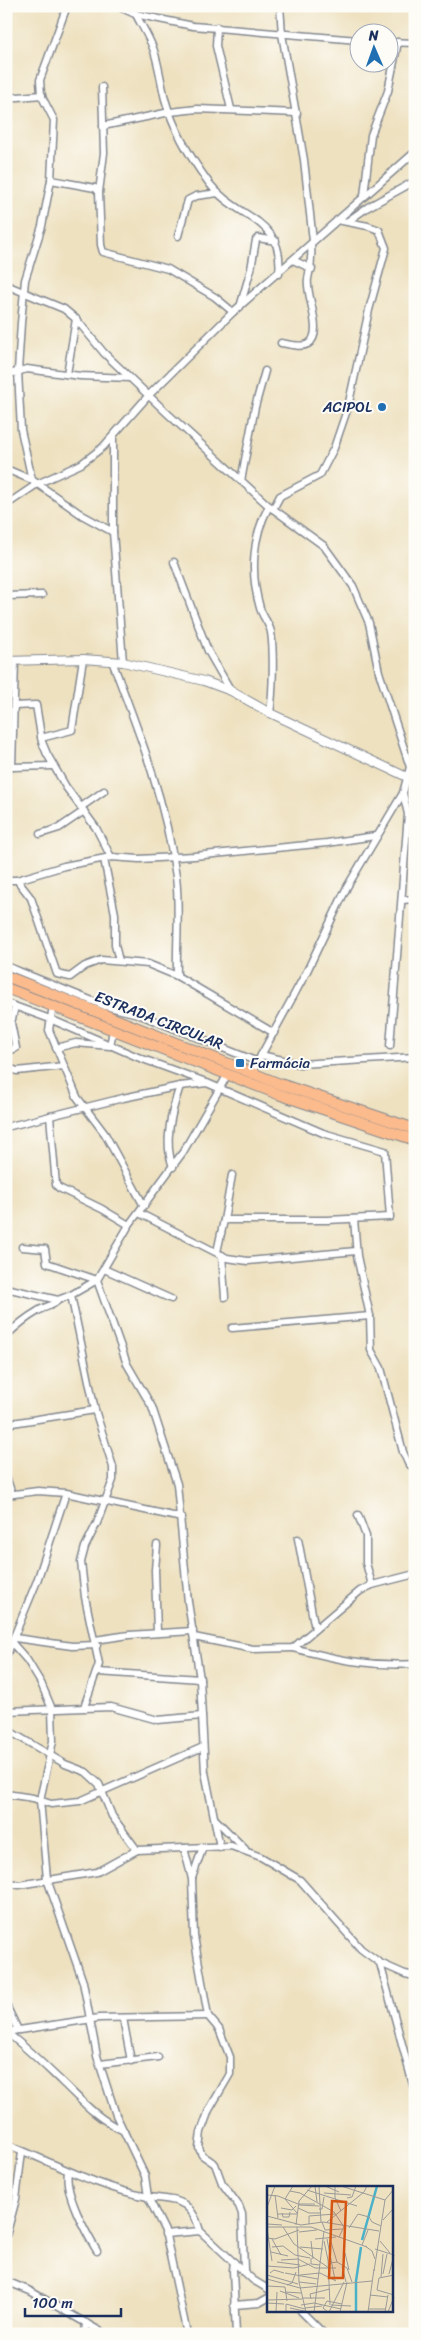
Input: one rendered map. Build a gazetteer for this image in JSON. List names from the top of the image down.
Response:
{
  "streets": {
    "main road": ["ESTRADA CIRCULAR"]
  },
  "places": {
    "other": ["ACIPOL"],
    "transit": ["Farmácia"]
  },
  "scale_bar": "100 m",
  "north": "top"
}
